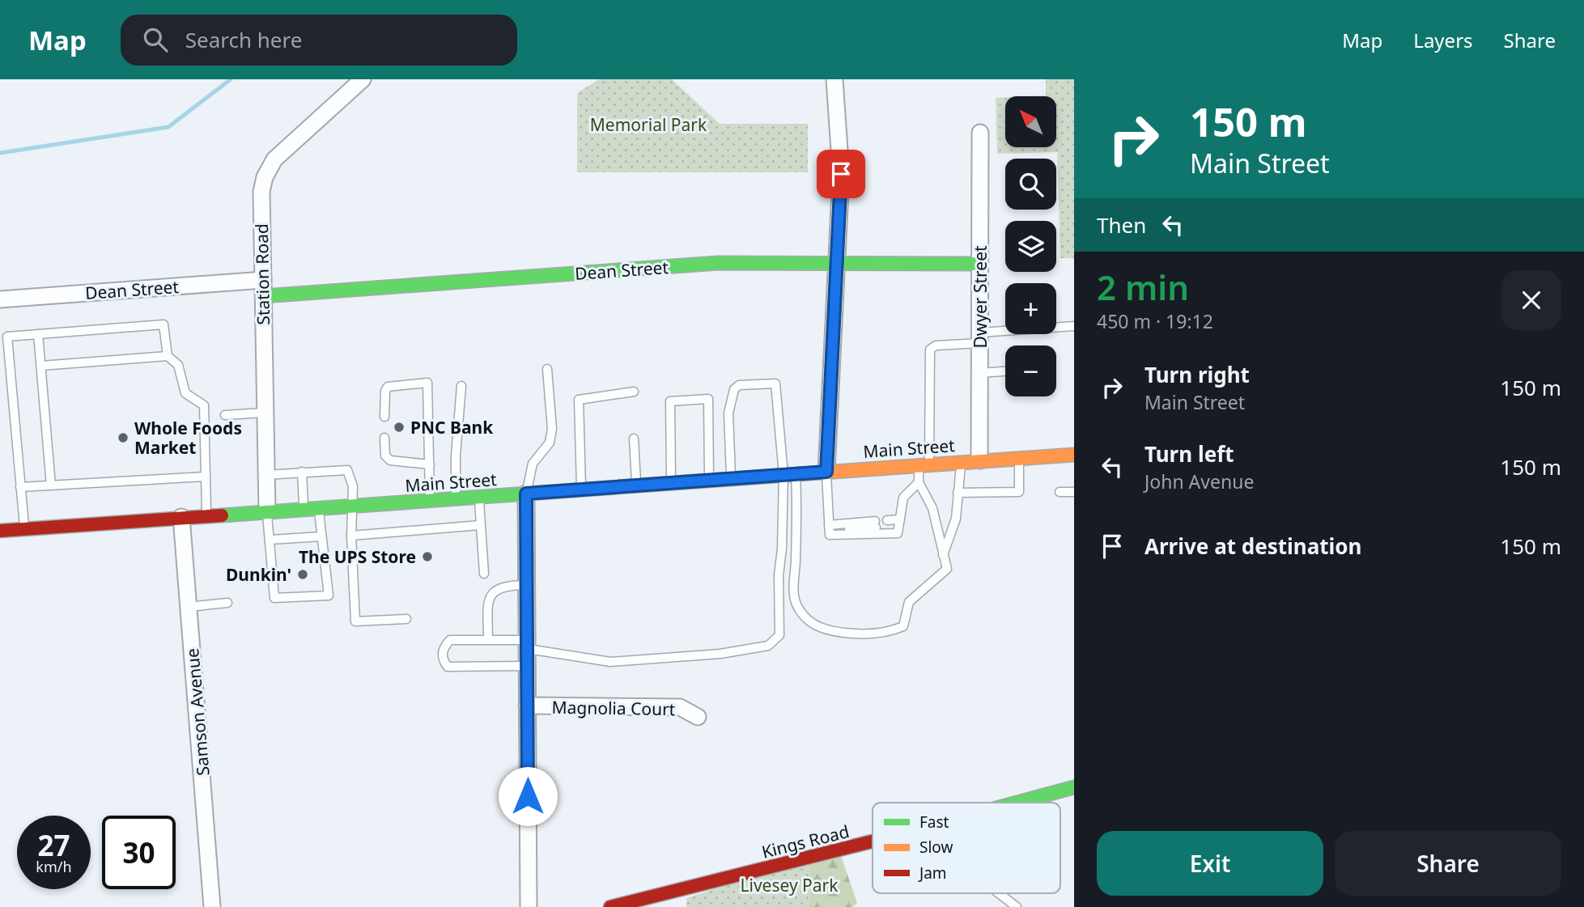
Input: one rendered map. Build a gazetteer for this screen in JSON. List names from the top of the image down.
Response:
{
  "streets": {
    "street": [
      "Dean Street",
      "Station Road",
      "Dwyer Street",
      "Main Street",
      "Magnolia Court",
      "Samson Avenue",
      "Kings Road"
    ]
  },
  "crossings": [
    ["Dean Street", "Station Road"],
    ["Dean Street", "Dwyer Street"],
    ["Station Road", "Main Street"],
    ["Dwyer Street", "Main Street"],
    ["Main Street", "Samson Avenue"]
  ],
  "parks": ["Memorial Park", "Livesey Park"],
  "places": [
    "PNC Bank",
    "Whole Foods Market",
    "The UPS Store",
    "Dunkin'"
  ],
  "legend": ["Fast", "Slow", "Jam"],
  "north": "top left",
  "page": {
    "header": "Map",
    "search": "Search here",
    "nav": ["Map", "Layers", "Share"],
    "turn": ["150 m", "Main Street"],
    "map_buttons": ["+", "−"],
    "then": "Then",
    "heading": ["2 min", "450 m · 19:12"],
    "list": [
      {
        "name": "Turn right",
        "note": "Main Street",
        "value": "150 m"
      },
      {
        "name": "Turn left",
        "note": "John Avenue",
        "value": "150 m"
      },
      {
        "name": "Arrive at destination",
        "value": "150 m"
      }
    ],
    "speed": "27 km/h",
    "limit": "30",
    "buttons": ["Exit", "Share"]
  }
}
